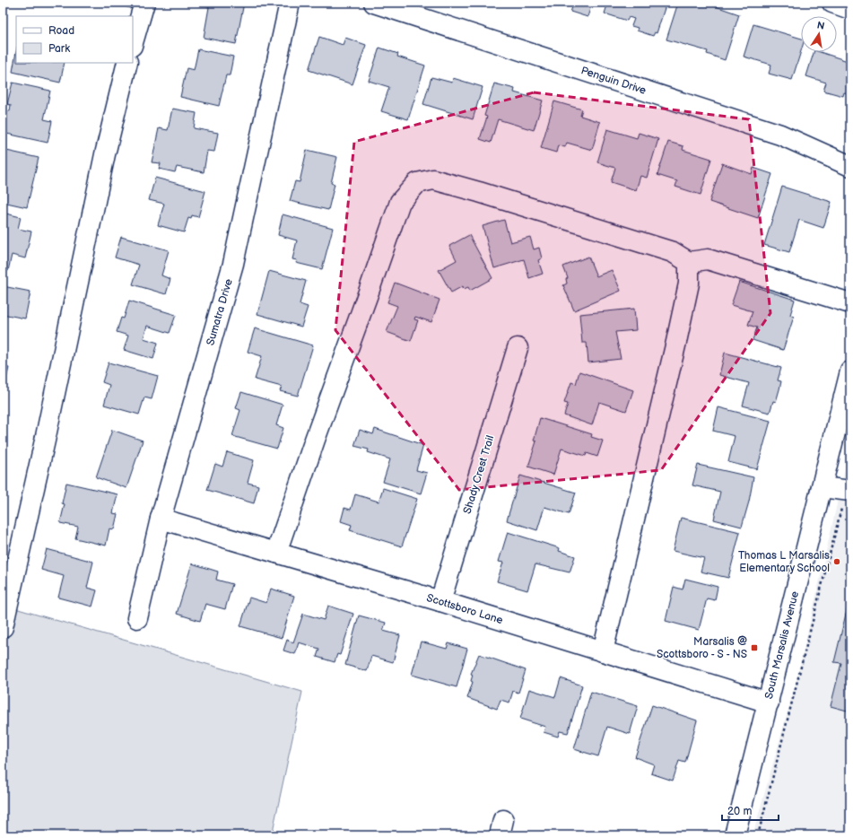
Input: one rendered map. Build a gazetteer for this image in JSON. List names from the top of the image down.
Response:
{
  "streets": {
    "street": [
      "Penguin Drive",
      "Sumatra Drive",
      "Shady Crest Trail",
      "Scottsboro Lane",
      "South Marsalis Avenue"
    ]
  },
  "crossings": [
    ["Sumatra Drive", "Scottsboro Lane"],
    ["Shady Crest Trail", "Scottsboro Lane"],
    ["Scottsboro Lane", "South Marsalis Avenue"]
  ],
  "places": {
    "other": ["Thomas L Marsalis Elementary School"],
    "transit": ["Marsalis @ Scottsboro - S - NS"]
  },
  "legend": ["Road", "Park"],
  "scale_bar": "20 m",
  "north": "top"
}
